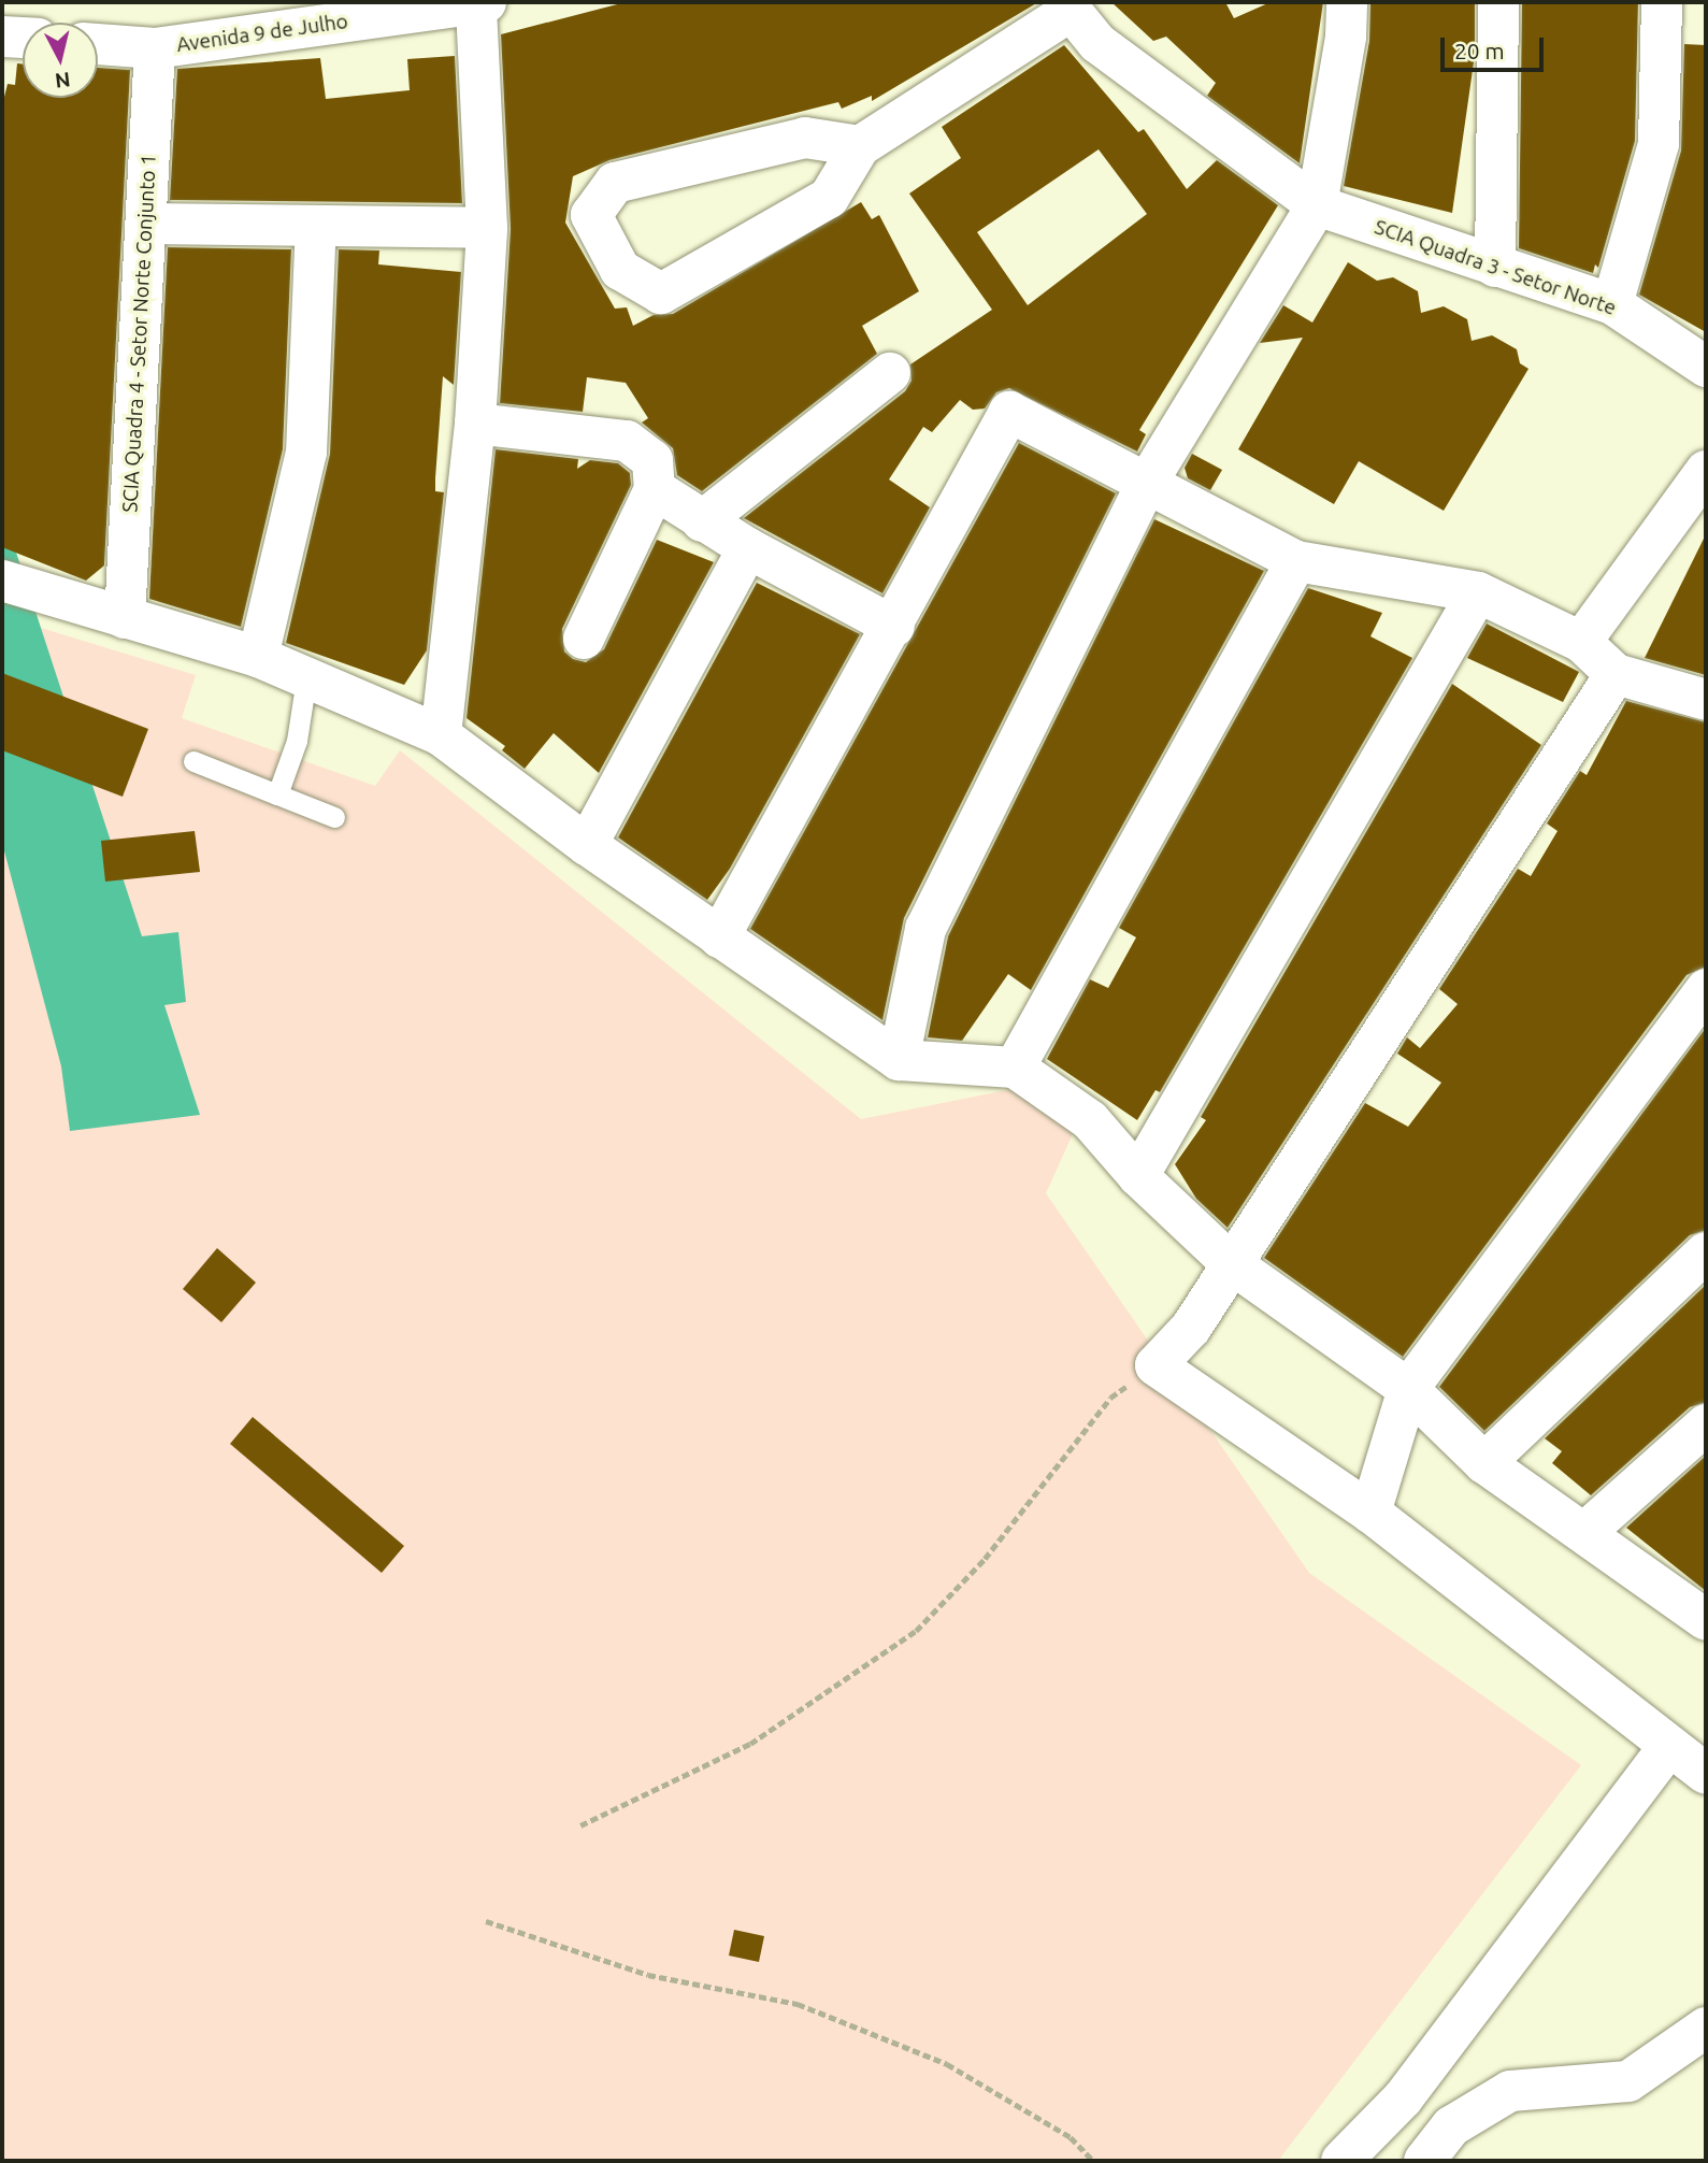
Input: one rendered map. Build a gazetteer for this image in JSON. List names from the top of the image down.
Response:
{
  "streets": {
    "street": ["Avenida 9 de Julho", "SCIA Quadra 3 - Setor Norte", "SCIA Quadra 4 - Setor Norte Conjunto 1"]
  },
  "crossings": [
    ["Avenida 9 de Julho", "SCIA Quadra 4 - Setor Norte Conjunto 1"]
  ],
  "scale_bar": "20 m",
  "north": "bottom"
}
